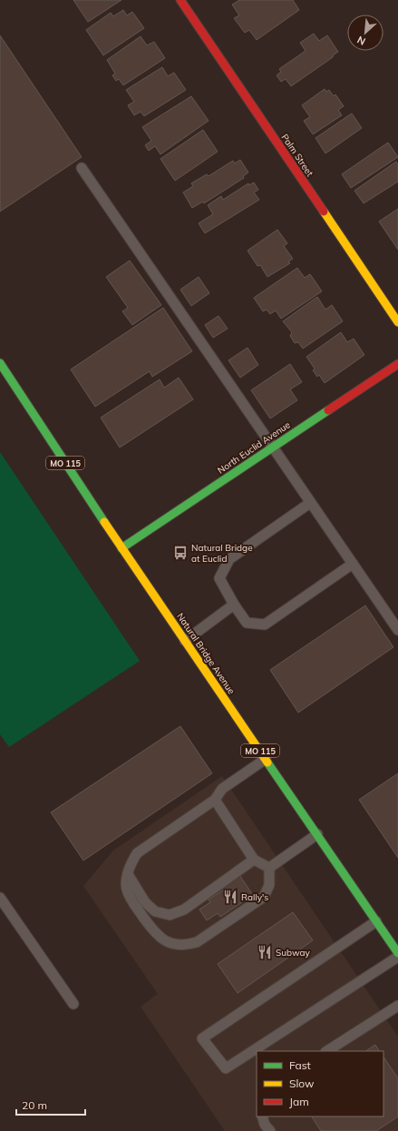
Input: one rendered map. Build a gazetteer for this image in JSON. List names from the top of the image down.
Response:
{
  "streets": {
    "street": [
      "Palm Street",
      "North Euclid Avenue",
      "MO 115",
      "Natural Bridge Avenue"
    ]
  },
  "crossings": [
    ["North Euclid Avenue", "Natural Bridge Avenue"]
  ],
  "places": {
    "bus stop": ["Natural Bridge at Euclid"],
    "restaurant": ["Rally's", "Subway"]
  },
  "legend": ["Fast", "Slow", "Jam"],
  "scale_bar": "20 m",
  "north": "bottom left"
}
